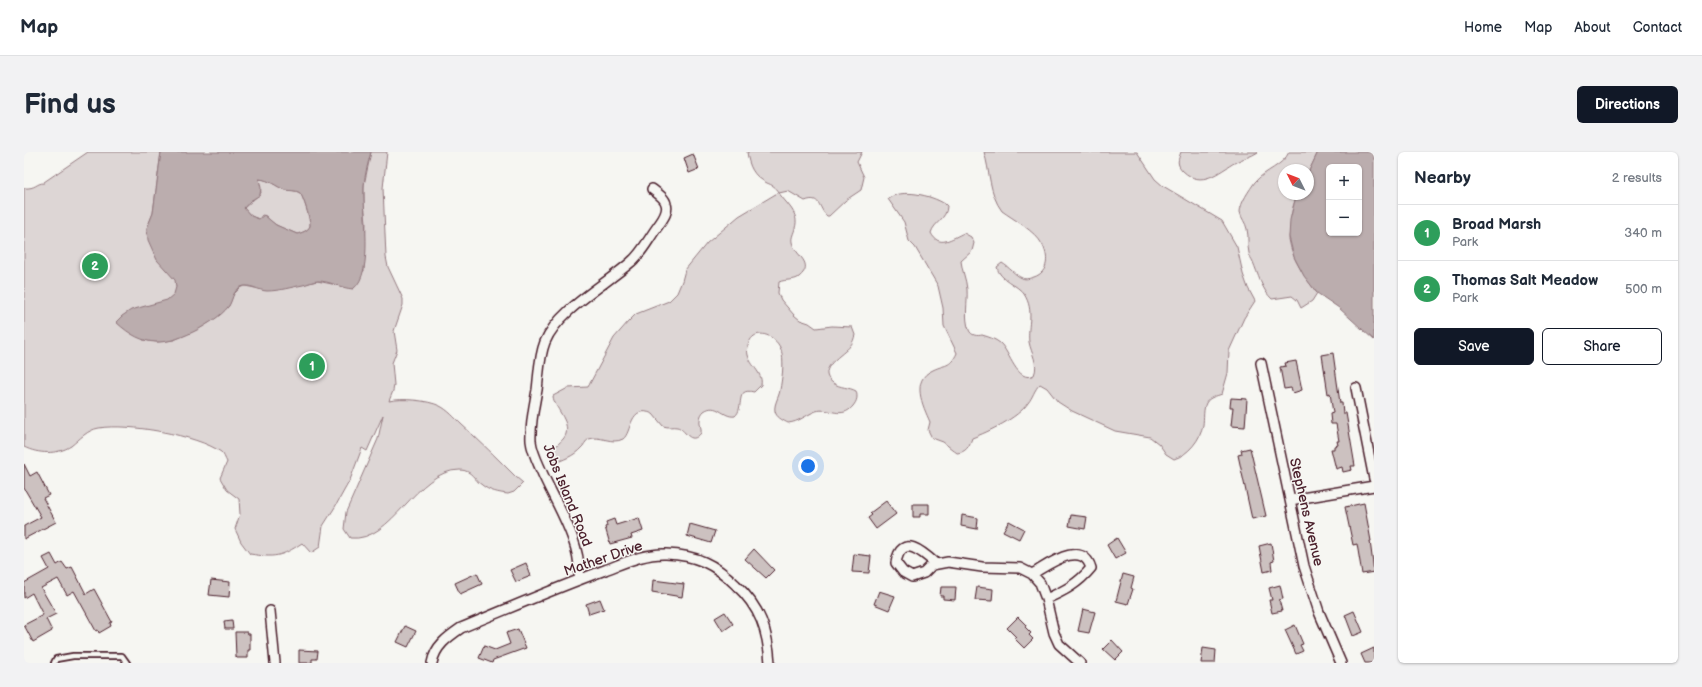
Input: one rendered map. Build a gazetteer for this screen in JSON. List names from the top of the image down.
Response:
{
  "streets": {
    "street": ["Jobs Island Road", "Stephens Avenue", "Mather Drive"]
  },
  "crossings": [
    ["Jobs Island Road", "Mather Drive"]
  ],
  "north": "top left",
  "page": {
    "header": "Map",
    "nav": [
      "Home",
      "Map",
      "About",
      "Contact"
    ],
    "buttons": [
      "Directions",
      ["Save", "Share"]
    ],
    "title": "Find us",
    "heading": ["Nearby", "2 results"],
    "map_buttons": ["+", "−"],
    "list": [
      {
        "mark": "1",
        "name": "Broad Marsh",
        "note": "Park",
        "value": "340 m"
      },
      {
        "mark": "2",
        "name": "Thomas Salt Meadow",
        "note": "Park",
        "value": "500 m"
      }
    ],
    "pins": ["2", "1"]
  }
}
